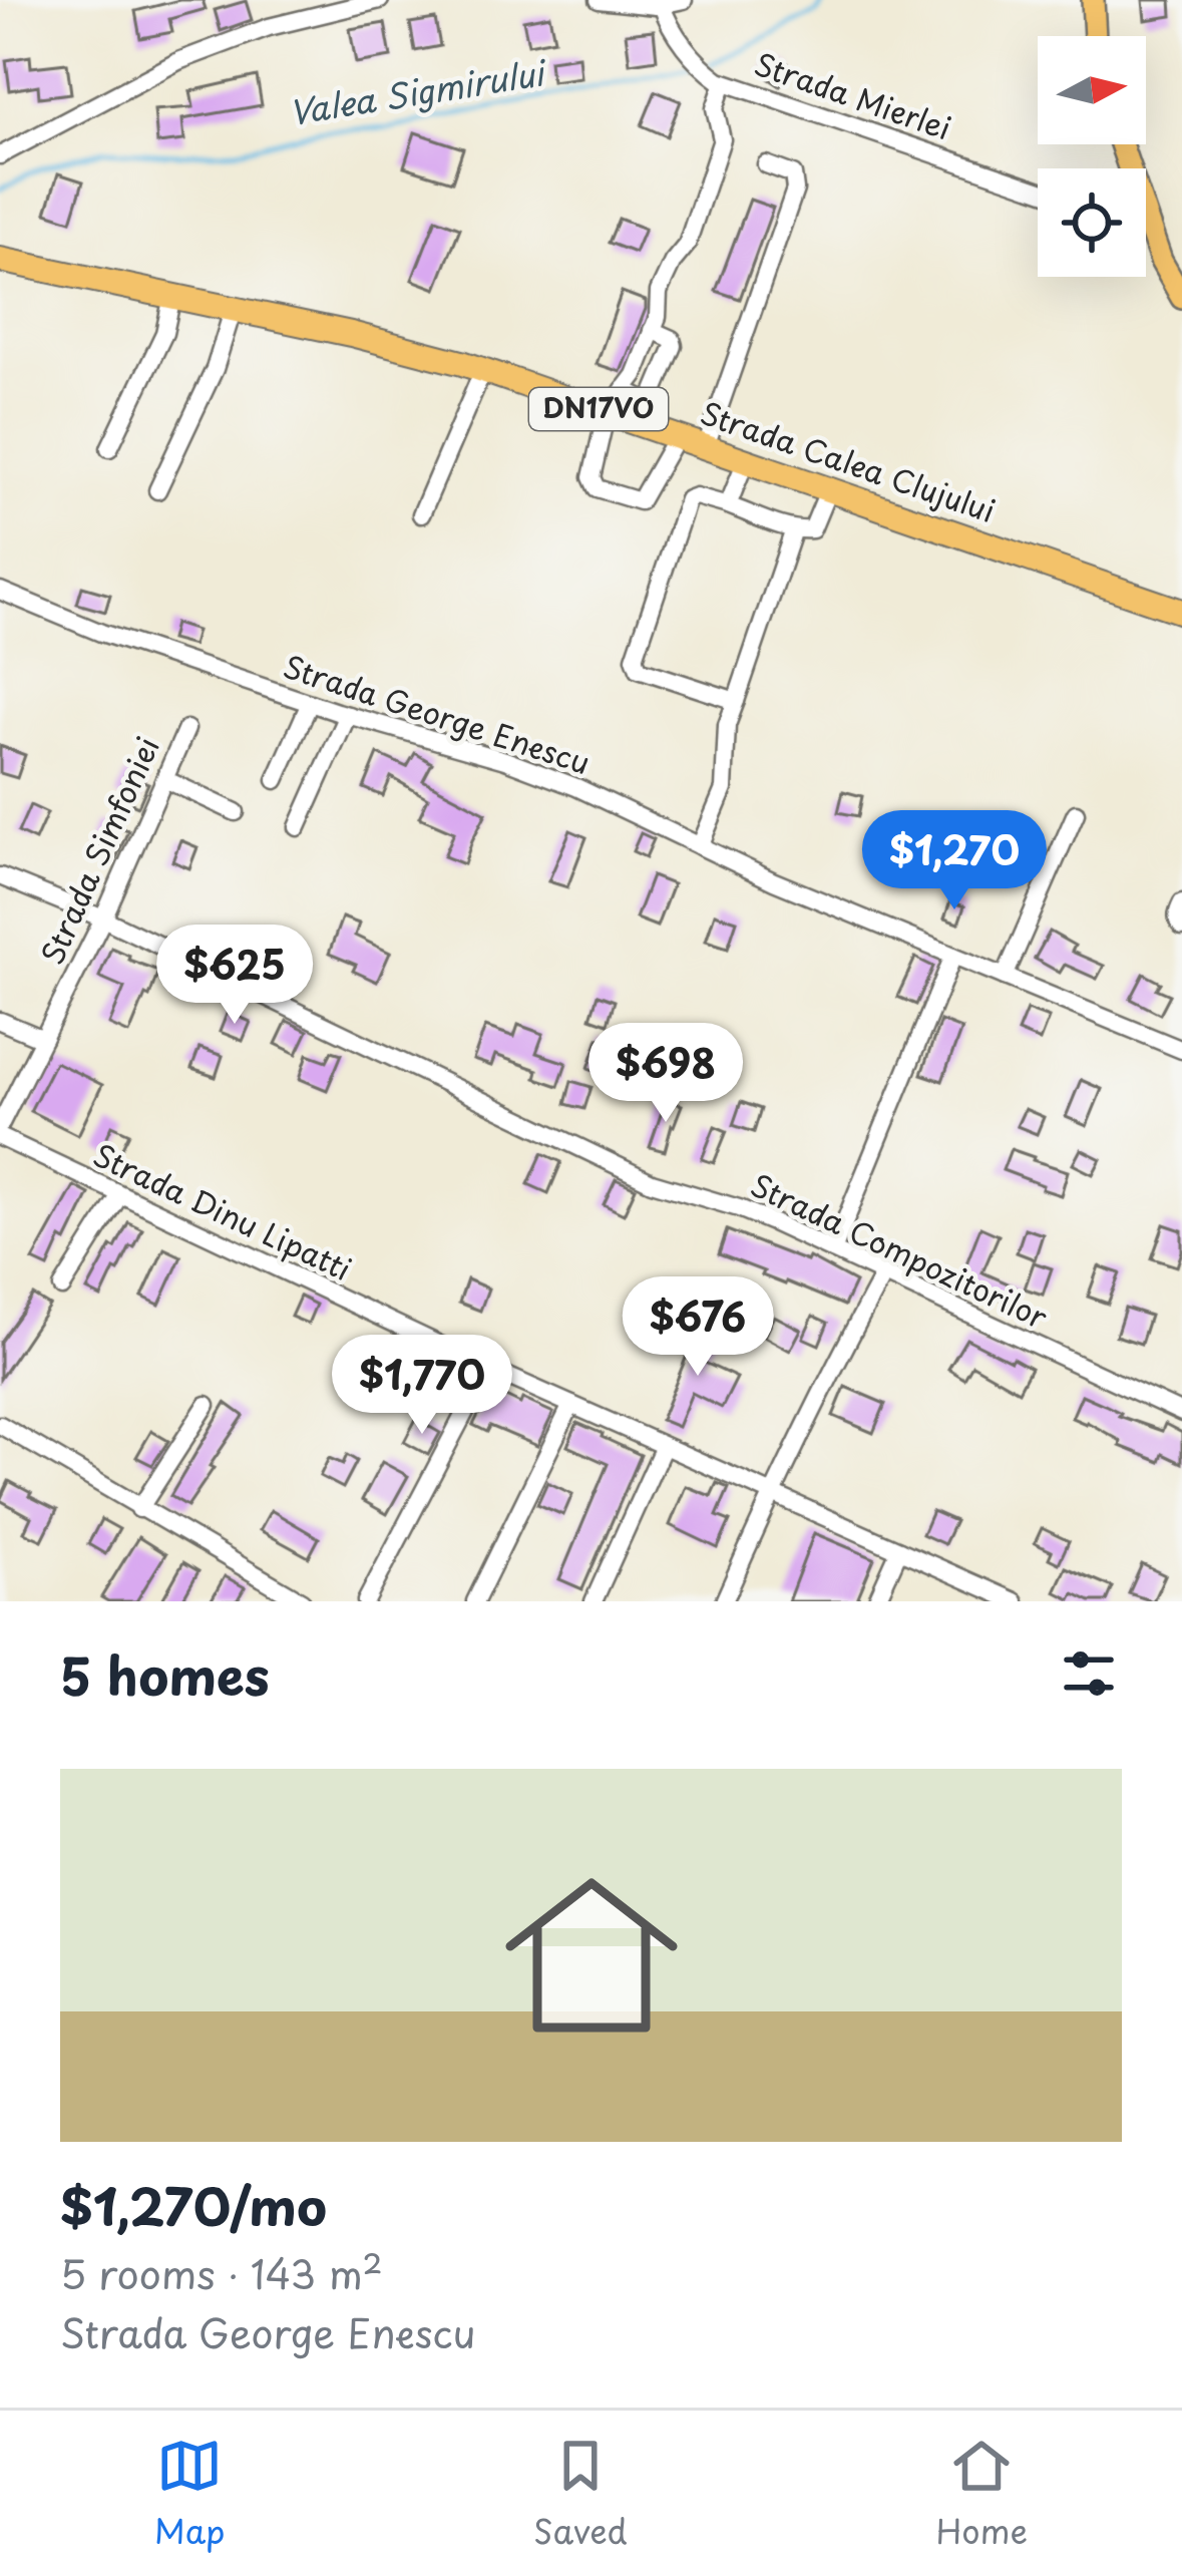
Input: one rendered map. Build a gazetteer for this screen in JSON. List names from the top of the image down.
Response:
{
  "streets": {
    "highway": ["DN17VO", "Strada Calea Clujului"],
    "street": [
      "Strada Mierlei",
      "Strada George Enescu",
      "Strada Simfoniei",
      "Strada Dinu Lipatti",
      "Strada Compozitorilor"
    ]
  },
  "crossings": [
    ["Strada Simfoniei", "Strada Compozitorilor"]
  ],
  "water": ["Valea Sigmirului"],
  "north": "right",
  "page": {
    "price": [
      "$1,270",
      "$625",
      "$698",
      "$676",
      "$1,770"
    ],
    "heading": "5 homes",
    "list": [
      {
        "name": "$1,270/mo",
        "note": "5 rooms · 143 m² · Strada George Enescu"
      }
    ],
    "tabs": ["Map", "Saved", "Home"]
  }
}
